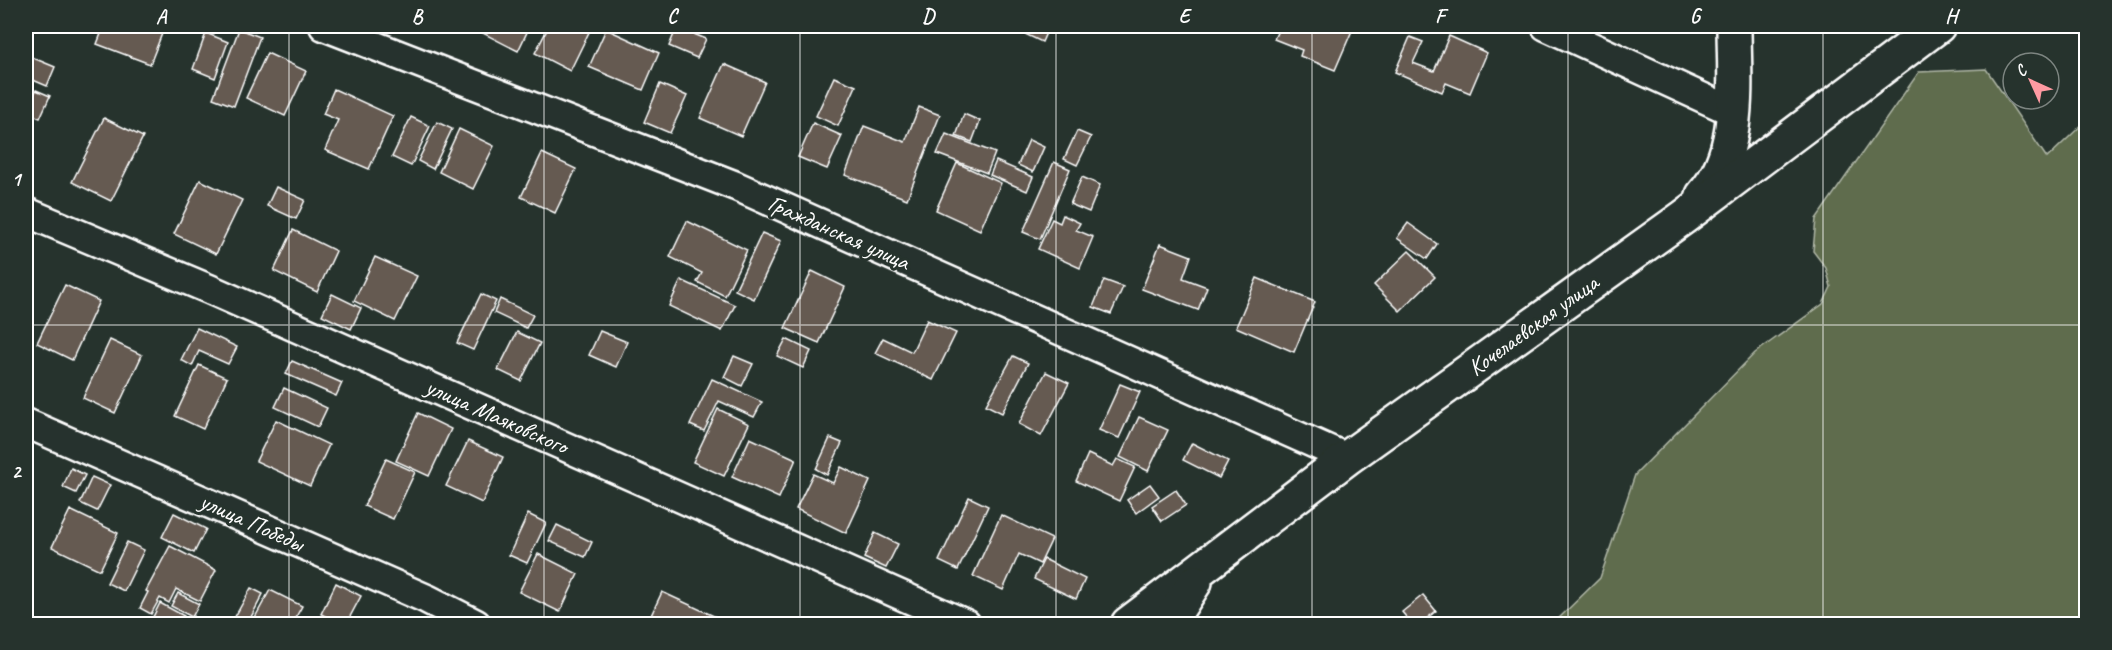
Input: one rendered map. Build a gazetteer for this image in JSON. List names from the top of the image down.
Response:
{
  "streets": {
    "main road": ["Кочелаевская улица"],
    "street": ["Гражданская улица", "улица Маяковского", "улица Победы"]
  },
  "crossings": [
    ["Гражданская улица", "Кочелаевская улица"]
  ],
  "north": "top left",
  "grid": {
    "columns": [
      "A",
      "B",
      "C",
      "D",
      "E",
      "F",
      "G",
      "H"
    ],
    "rows": ["1", "2"]
  }
}
